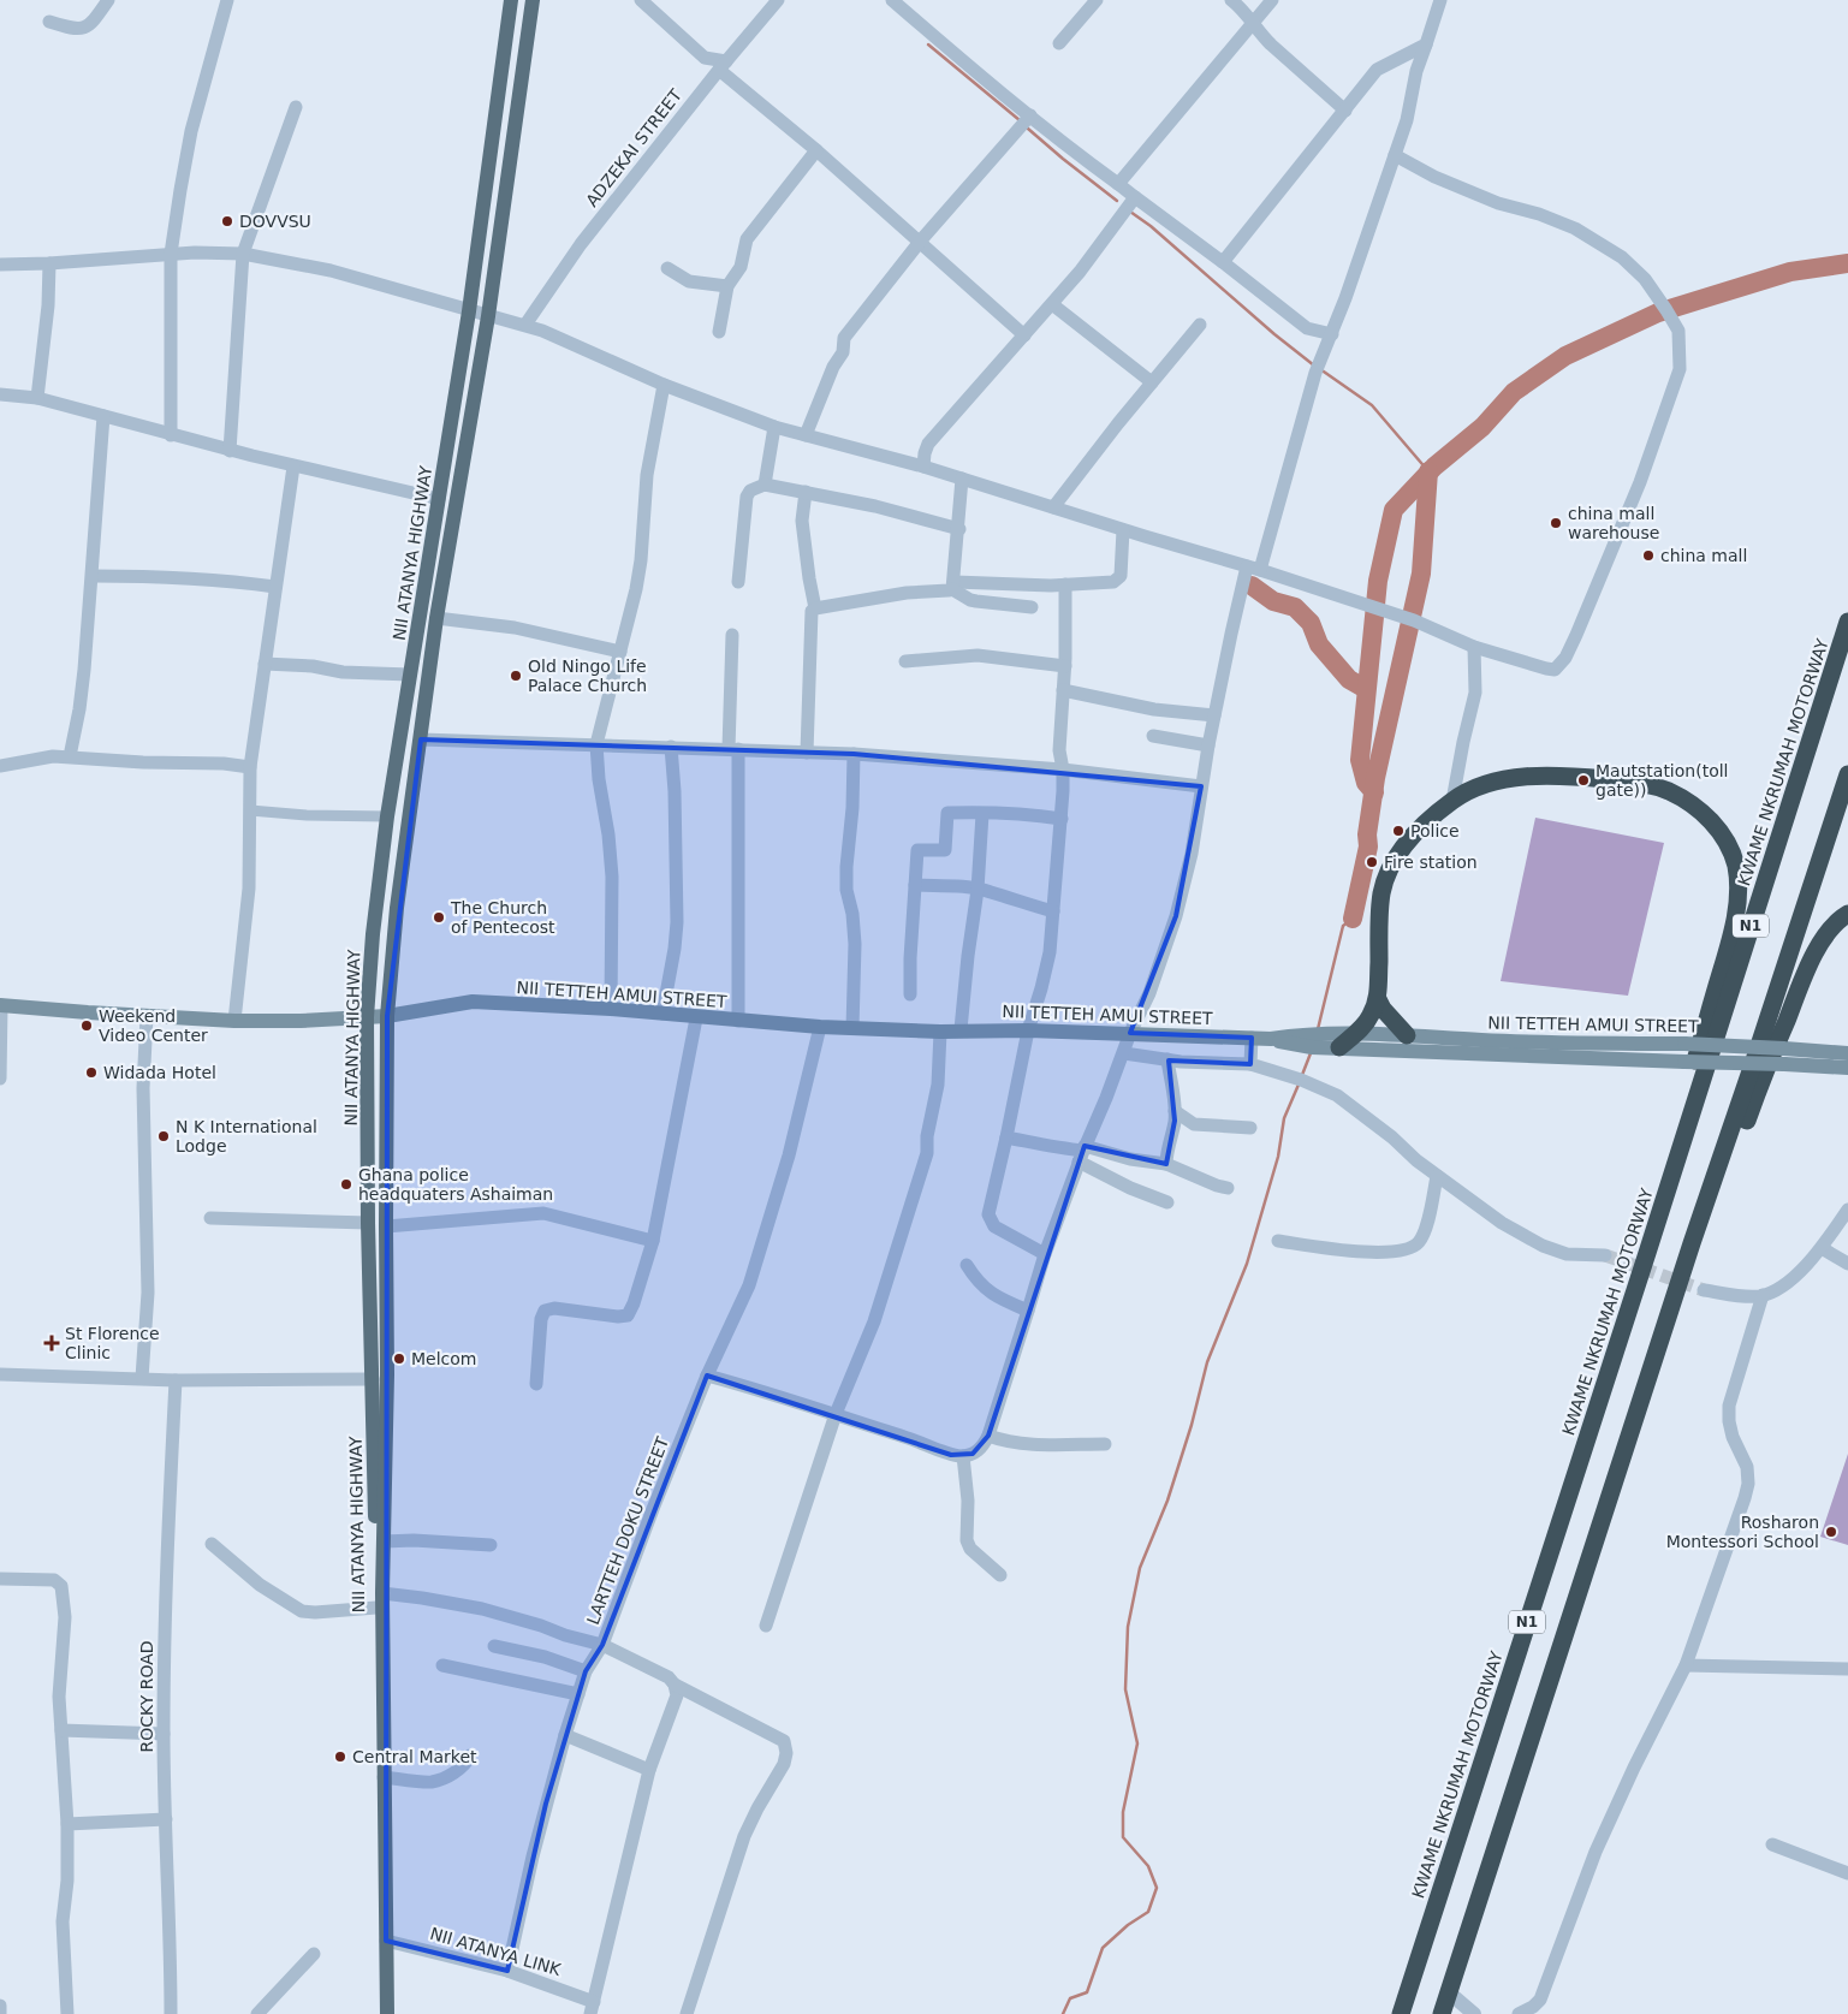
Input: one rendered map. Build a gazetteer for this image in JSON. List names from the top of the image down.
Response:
{
  "streets": {
    "highway": ["KWAME NKRUMAH MOTORWAY", "N1"],
    "main road": ["NII ATANYA HIGHWAY", "NII TETTEH AMUI STREET"],
    "street": [
      "ADZEKAI STREET",
      "LARTTEH DOKU STREET",
      "ROCKY ROAD",
      "NII ATANYA LINK"
    ]
  },
  "crossings": [
    ["NII ATANYA HIGHWAY", "NII TETTEH AMUI STREET"],
    ["NII TETTEH AMUI STREET", "LARTTEH DOKU STREET"]
  ],
  "places": {
    "other": [
      "DOVVSU",
      "china mall warehouse",
      "china mall",
      "Old Ningo Life Palace Church",
      "Mautstation(toll gate))",
      "Police",
      "Fire station",
      "The Church of Pentecost",
      "Weekend Video Center",
      "Widada Hotel",
      "N K International Lodge",
      "Ghana police headquaters Ashaiman",
      "Melcom",
      "Rosharon Montessori School",
      "Central Market"
    ],
    "health": ["St Florence Clinic"]
  }
}
